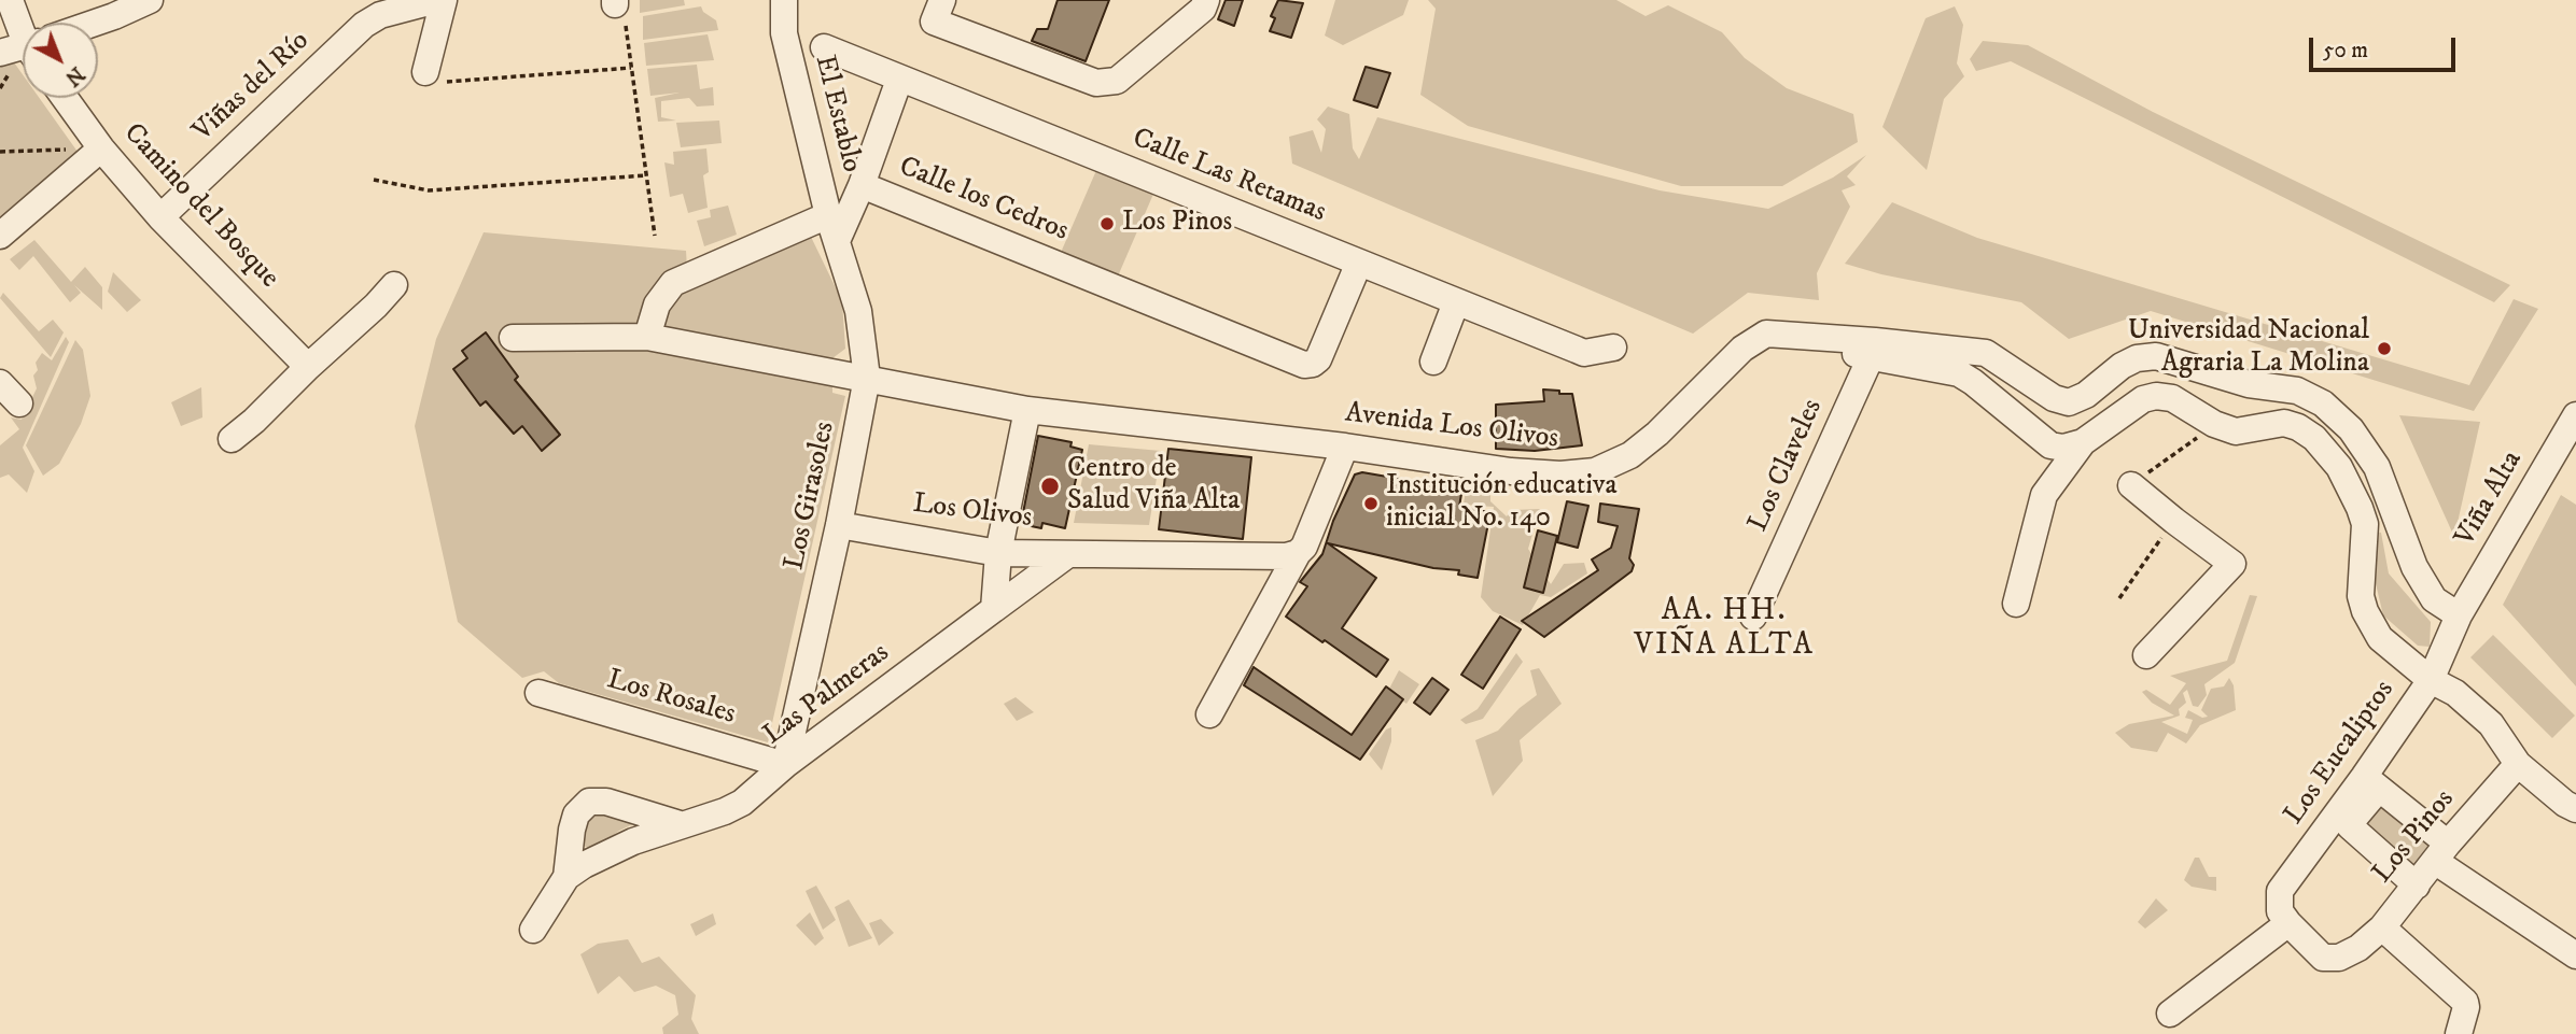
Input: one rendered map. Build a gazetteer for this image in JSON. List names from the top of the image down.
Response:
{
  "streets": {
    "street": [
      "Viñas del Río",
      "El Establo",
      "Calle Las Retamas",
      "Calle los Cedros",
      "Camino del Bosque",
      "Avenida Los Olivos",
      "Los Claveles",
      "Los Girasoles",
      "Viña Alta",
      "Los Olivos",
      "Las Palmeras",
      "Los Rosales",
      "Los Eucaliptos",
      "Los Pinos"
    ]
  },
  "crossings": [
    ["Viñas del Río", "Camino del Bosque"],
    ["El Establo", "Los Girasoles"],
    ["Calle Las Retamas", "Calle los Cedros"],
    ["Avenida Los Olivos", "Los Claveles"],
    ["Avenida Los Olivos", "Los Girasoles"],
    ["Avenida Los Olivos", "Viña Alta"],
    ["Avenida Los Olivos", "Los Eucaliptos"],
    ["Los Girasoles", "Los Olivos"],
    ["Los Girasoles", "Las Palmeras"],
    ["Los Girasoles", "Los Rosales"],
    ["Viña Alta", "Los Eucaliptos"],
    ["Los Olivos", "Las Palmeras"],
    ["Las Palmeras", "Los Rosales"],
    ["Los Eucaliptos", "Los Pinos"]
  ],
  "districts": ["AA. HH. VIÑA ALTA"],
  "places": [
    "Los Pinos",
    "Universidad Nacional Agraria La Molina",
    "Centro de Salud Viña Alta",
    "Institución educativa inicial No. 140"
  ],
  "scale_bar": "50 m",
  "north": "bottom right"
}
